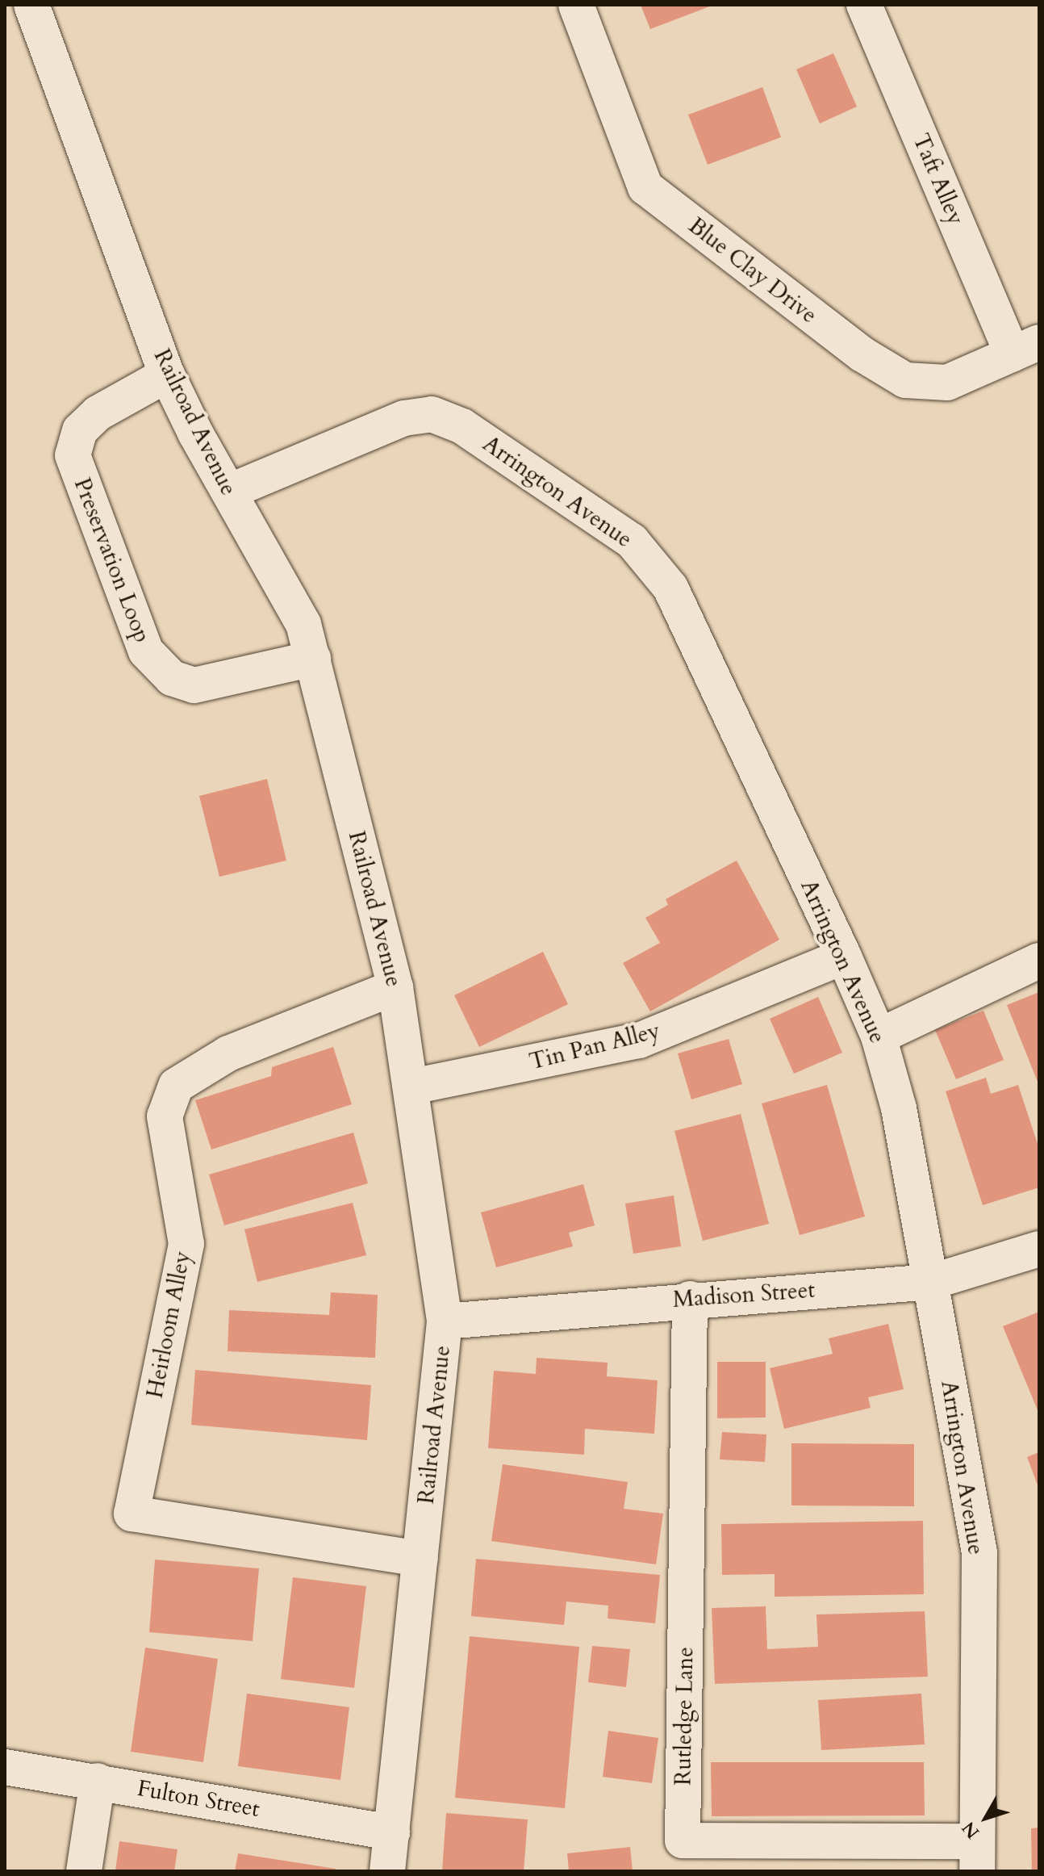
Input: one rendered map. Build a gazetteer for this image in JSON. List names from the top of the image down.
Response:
{
  "streets": {
    "street": [
      "Taft Alley",
      "Blue Clay Drive",
      "Railroad Avenue",
      "Arrington Avenue",
      "Preservation Loop",
      "Tin Pan Alley",
      "Madison Street",
      "Heirloom Alley",
      "Rutledge Lane",
      "Fulton Street"
    ]
  },
  "crossings": [
    ["Taft Alley", "Blue Clay Drive"],
    ["Railroad Avenue", "Arrington Avenue"],
    ["Railroad Avenue", "Preservation Loop"],
    ["Railroad Avenue", "Tin Pan Alley"],
    ["Railroad Avenue", "Madison Street"],
    ["Railroad Avenue", "Heirloom Alley"],
    ["Railroad Avenue", "Fulton Street"],
    ["Arrington Avenue", "Tin Pan Alley"],
    ["Arrington Avenue", "Madison Street"],
    ["Arrington Avenue", "Rutledge Lane"],
    ["Madison Street", "Rutledge Lane"]
  ],
  "north": "bottom left"
}
